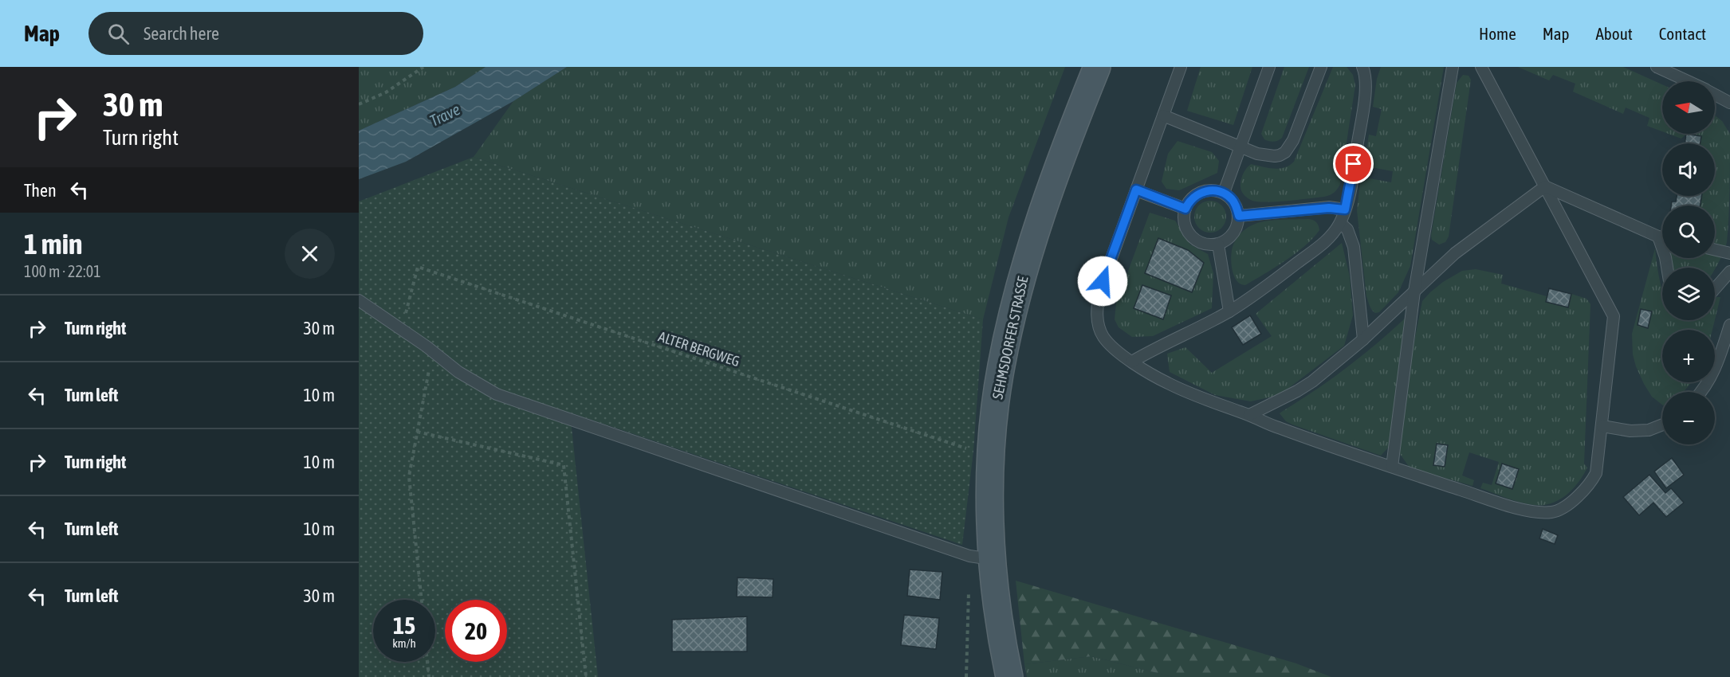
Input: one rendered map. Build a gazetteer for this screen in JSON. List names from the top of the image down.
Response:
{
  "streets": {
    "main road": ["SEHMSDORFER STRASSE"],
    "path": ["ALTER BERGWEG"]
  },
  "water": ["Trave"],
  "north": "left",
  "page": {
    "header": "Map",
    "search": "Search here",
    "nav": [
      "Home",
      "Map",
      "About",
      "Contact"
    ],
    "turn": ["30 m", "Turn right"],
    "map_buttons": ["+", "−"],
    "then": "Then",
    "heading": ["1 min", "100 m · 22:01"],
    "list": [
      {
        "name": "Turn right",
        "value": "30 m"
      },
      {
        "name": "Turn left",
        "value": "10 m"
      },
      {
        "name": "Turn right",
        "value": "10 m"
      },
      {
        "name": "Turn left",
        "value": "10 m"
      },
      {
        "name": "Turn left",
        "value": "30 m"
      }
    ],
    "speed": "15 km/h",
    "limit": "20"
  }
}
